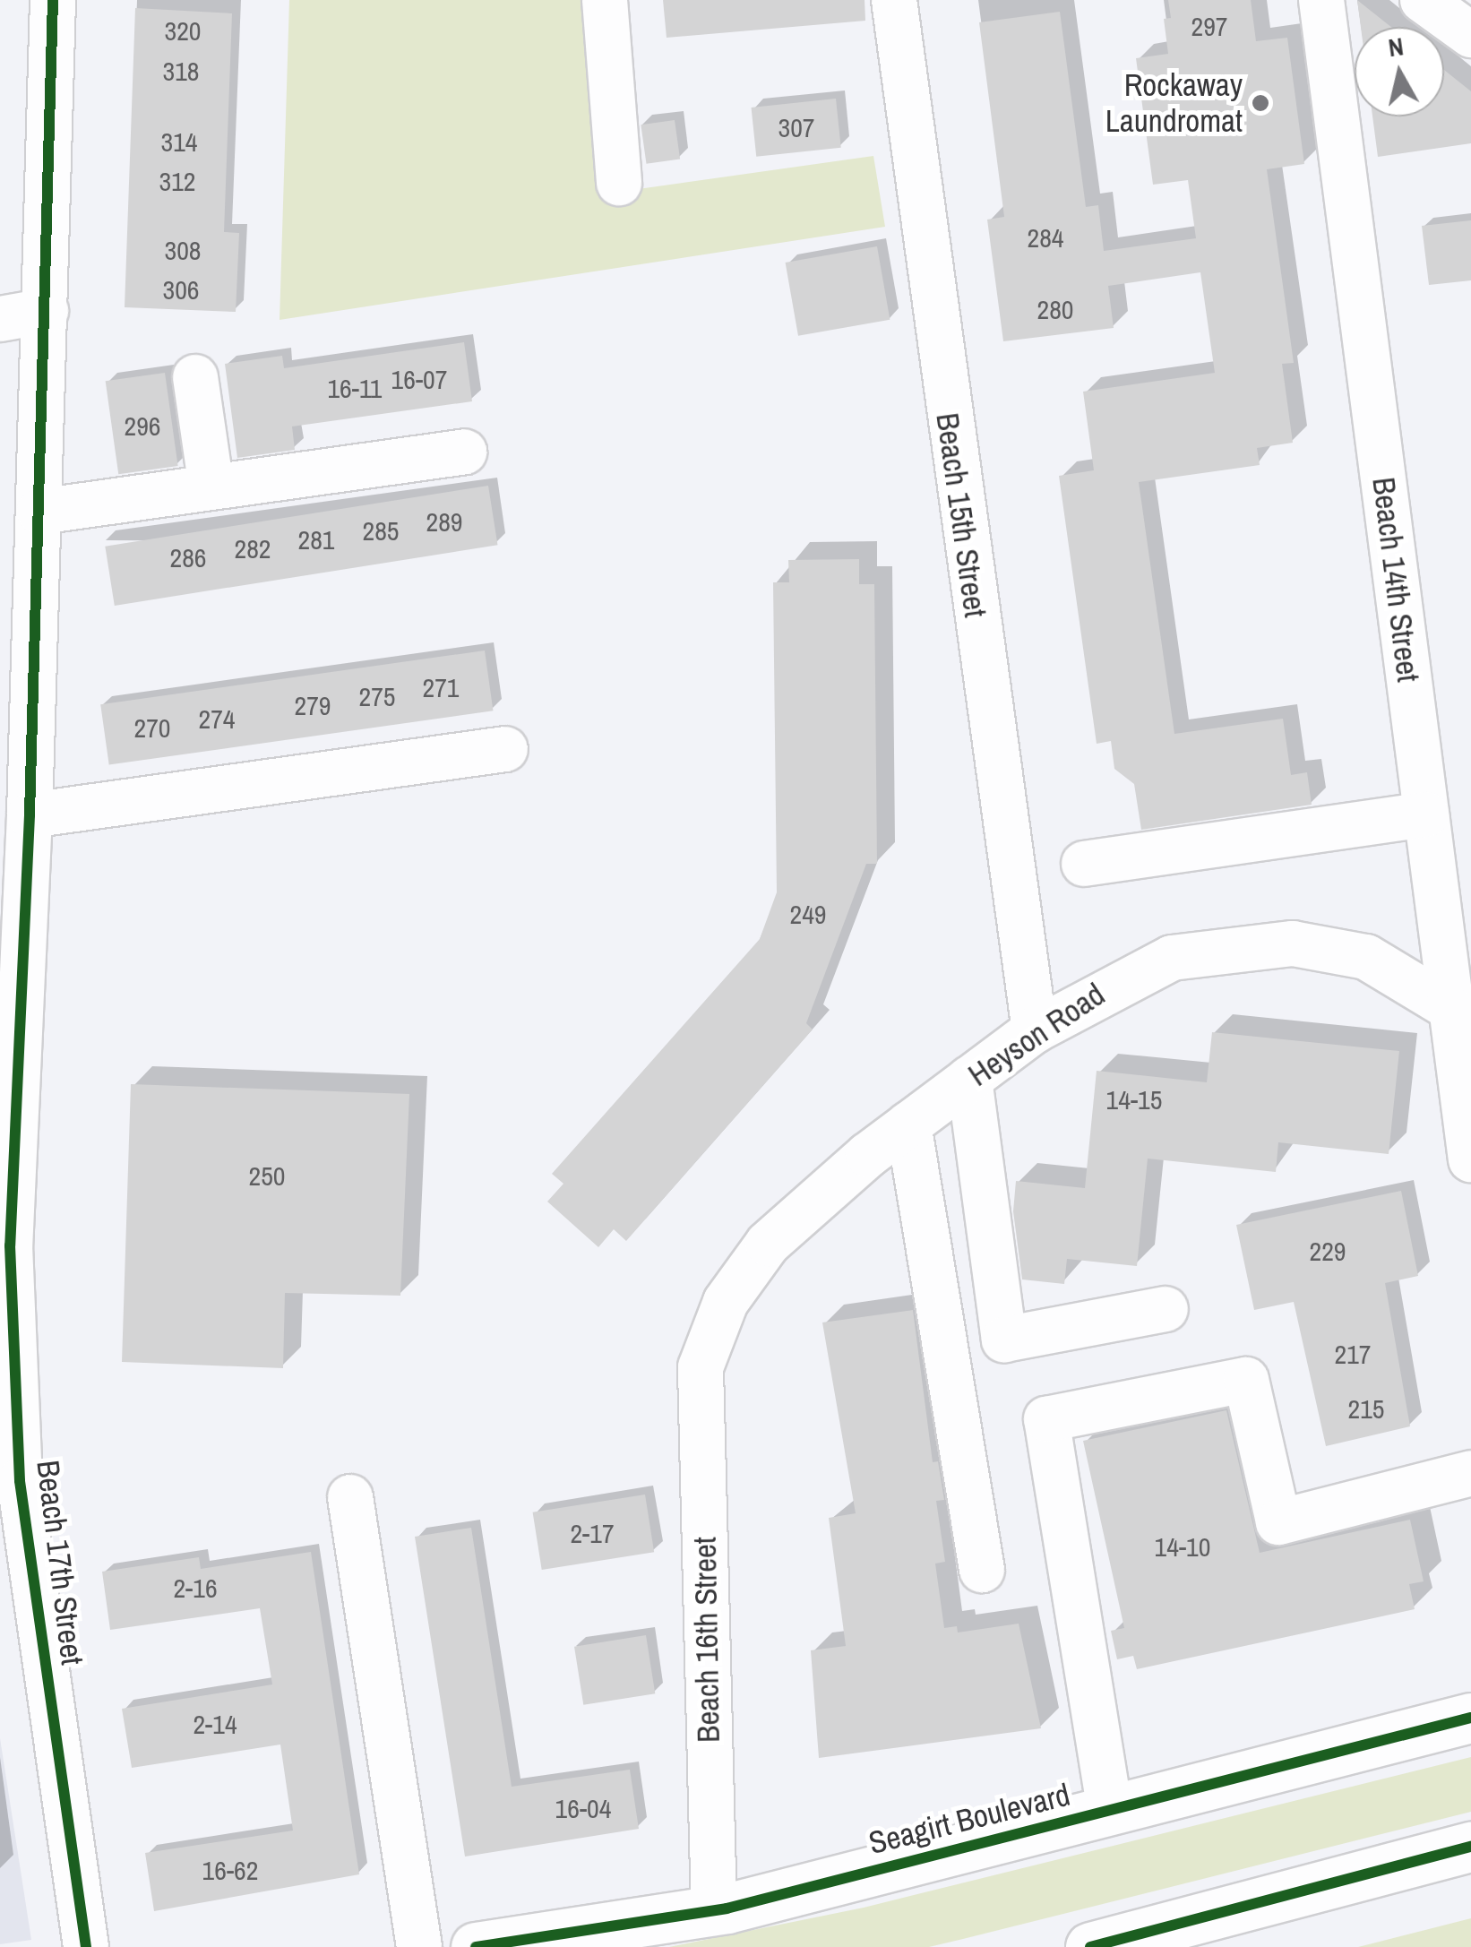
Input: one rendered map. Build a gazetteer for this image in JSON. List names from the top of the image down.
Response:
{
  "streets": {
    "main road": ["Seagirt Boulevard"],
    "street": [
      "Beach 15th Street",
      "Beach 14th Street",
      "Heyson Road",
      "Beach 17th Street",
      "Beach 16th Street"
    ]
  },
  "crossings": [
    ["Beach 15th Street", "Heyson Road"],
    ["Beach 14th Street", "Heyson Road"],
    ["Heyson Road", "Beach 16th Street"],
    ["Beach 16th Street", "Seagirt Boulevard"]
  ],
  "places": ["Rockaway Laundromat"],
  "house_numbers": [
    "297",
    "320",
    "318",
    "307",
    "314",
    "312",
    "284",
    "308",
    "306",
    "280",
    "16-07",
    "16-11",
    "296",
    "289",
    "285",
    "281",
    "282",
    "286",
    "271",
    "275",
    "279",
    "274",
    "270",
    "249",
    "14-15",
    "250",
    "229",
    "217",
    "215",
    "2-17",
    "14-10",
    "2-16",
    "2-14",
    "16-04",
    "16-62"
  ],
  "north": "top"
}
